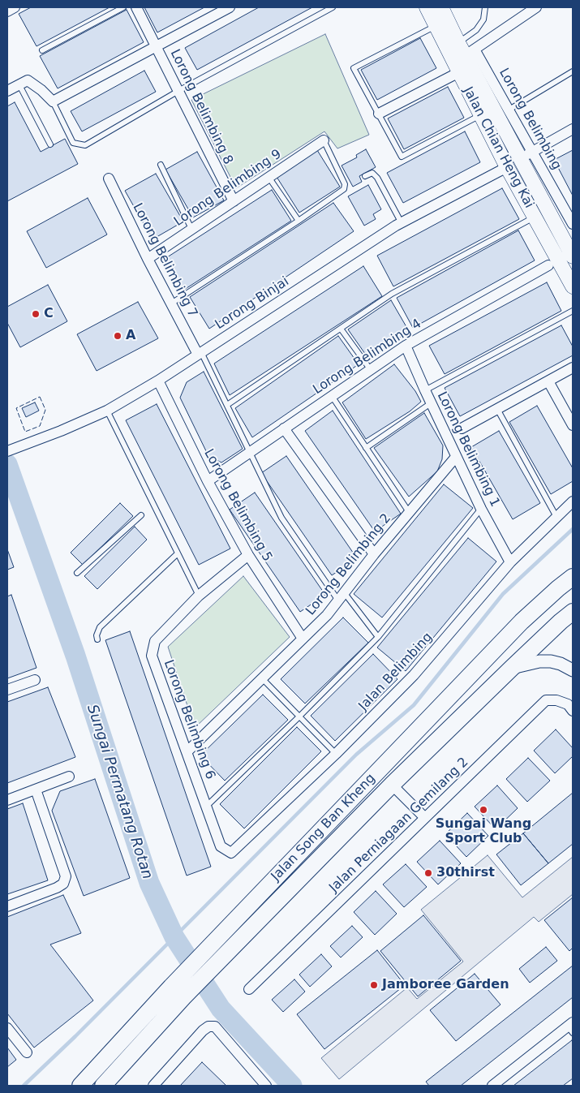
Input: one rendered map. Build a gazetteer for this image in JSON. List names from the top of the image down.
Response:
{
  "streets": {
    "main road": ["Jalan Chian Heng Kai", "Jalan Song Ban Kheng"],
    "street": [
      "Lorong Belimbing 8",
      "Lorong Belimbing",
      "Lorong Belimbing 9",
      "Lorong Belimbing 7",
      "Lorong Binjai",
      "Lorong Belimbing 4",
      "Lorong Belimbing 1",
      "Lorong Belimbing 5",
      "Lorong Belimbing 2",
      "Jalan Belimbing",
      "Lorong Belimbing 6",
      "Jalan Perniagaan Gemilang 2"
    ]
  },
  "crossings": [
    ["Lorong Belimbing 8", "Lorong Belimbing 9"],
    ["Lorong Belimbing", "Jalan Chian Heng Kai"],
    ["Jalan Chian Heng Kai", "Lorong Binjai"],
    ["Lorong Belimbing 9", "Lorong Belimbing 7"],
    ["Lorong Belimbing 7", "Lorong Binjai"],
    ["Lorong Binjai", "Lorong Belimbing 5"],
    ["Lorong Belimbing 4", "Lorong Belimbing 1"],
    ["Lorong Belimbing 4", "Lorong Belimbing 5"],
    ["Lorong Belimbing 1", "Lorong Belimbing 2"],
    ["Lorong Belimbing 1", "Jalan Belimbing"],
    ["Lorong Belimbing 5", "Lorong Belimbing 2"],
    ["Lorong Belimbing 5", "Lorong Belimbing 6"],
    ["Lorong Belimbing 2", "Lorong Belimbing 6"],
    ["Jalan Belimbing", "Lorong Belimbing 6"]
  ],
  "water": ["Sungai Permatang Rotan"],
  "places": [
    "C",
    "A",
    "Sungai Wang Sport Club",
    "30thirst",
    "Jamboree Garden"
  ]
}
